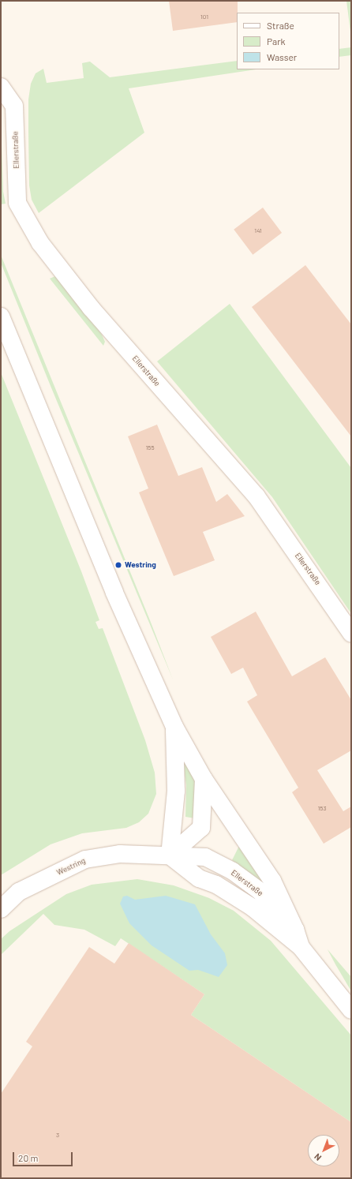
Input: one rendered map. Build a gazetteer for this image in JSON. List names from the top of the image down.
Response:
{
  "streets": {
    "main road": ["Ellerstraße", "Westring"]
  },
  "crossings": [
    ["Ellerstraße", "Westring"]
  ],
  "places": ["Westring"],
  "house_numbers": [
    "101",
    "141",
    "155",
    "153",
    "3"
  ],
  "legend": ["Straße", "Park", "Wasser"],
  "scale_bar": "20 m",
  "north": "bottom left"
}
